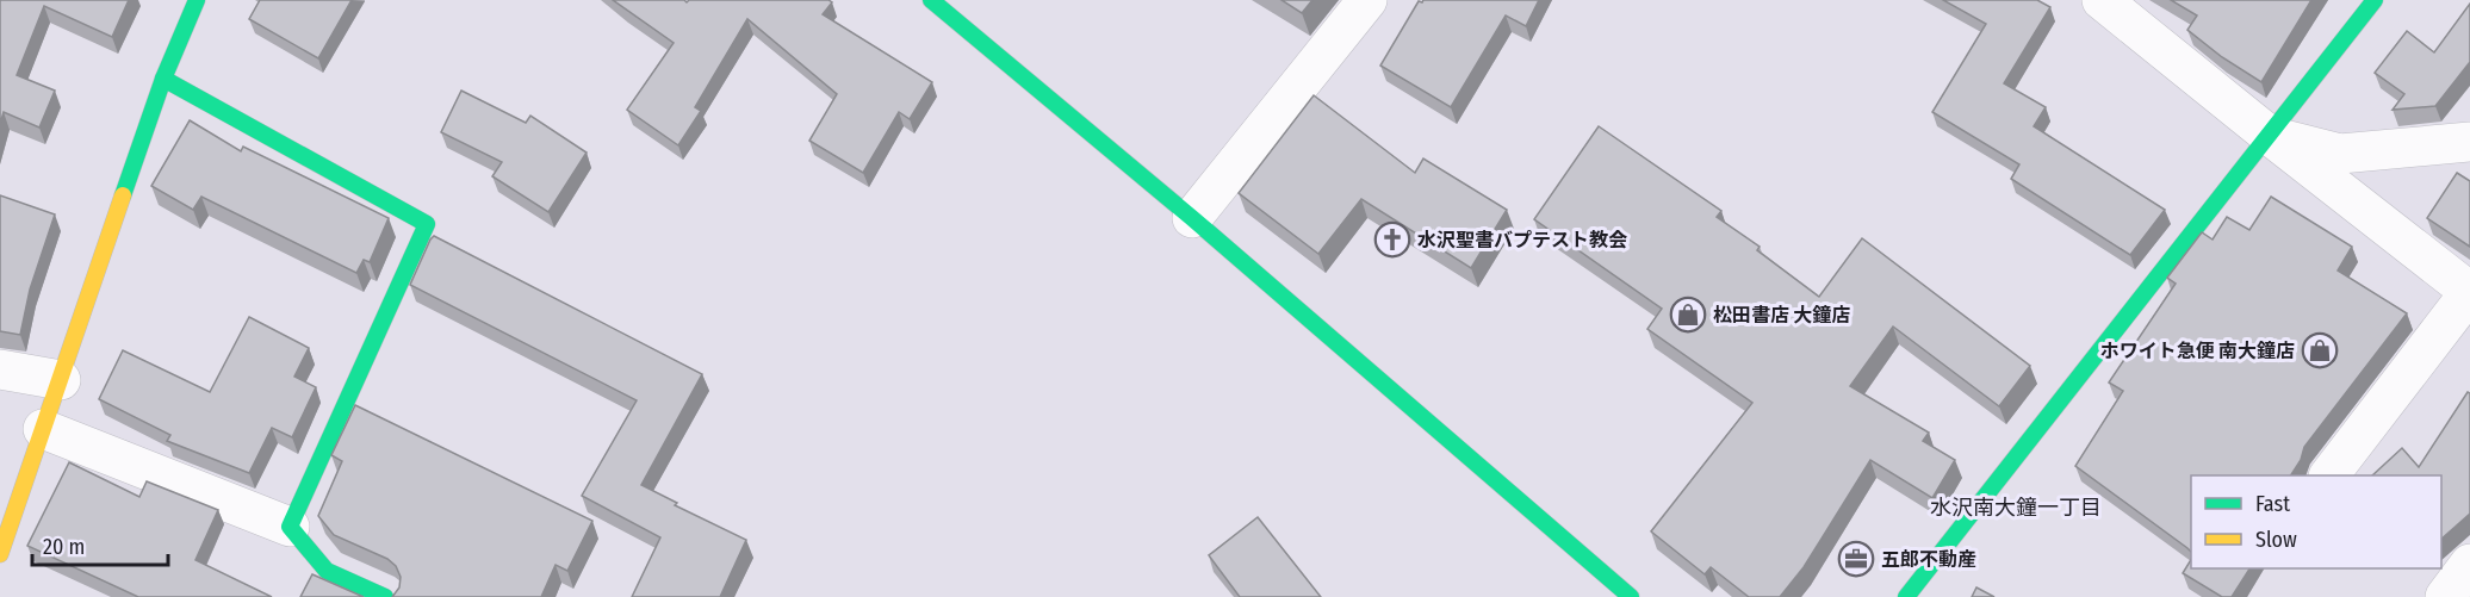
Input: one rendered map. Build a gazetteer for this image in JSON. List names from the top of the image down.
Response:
{
  "districts": ["水沢南大鐘一丁目"],
  "places": {
    "church": ["水沢聖書バプテスト教会"],
    "shop": ["松田書店 大鐘店", "ホワイト急便 南大鐘店"],
    "office": ["五郎不動産"]
  },
  "legend": ["Fast", "Slow"],
  "scale_bar": "20 m"
}
